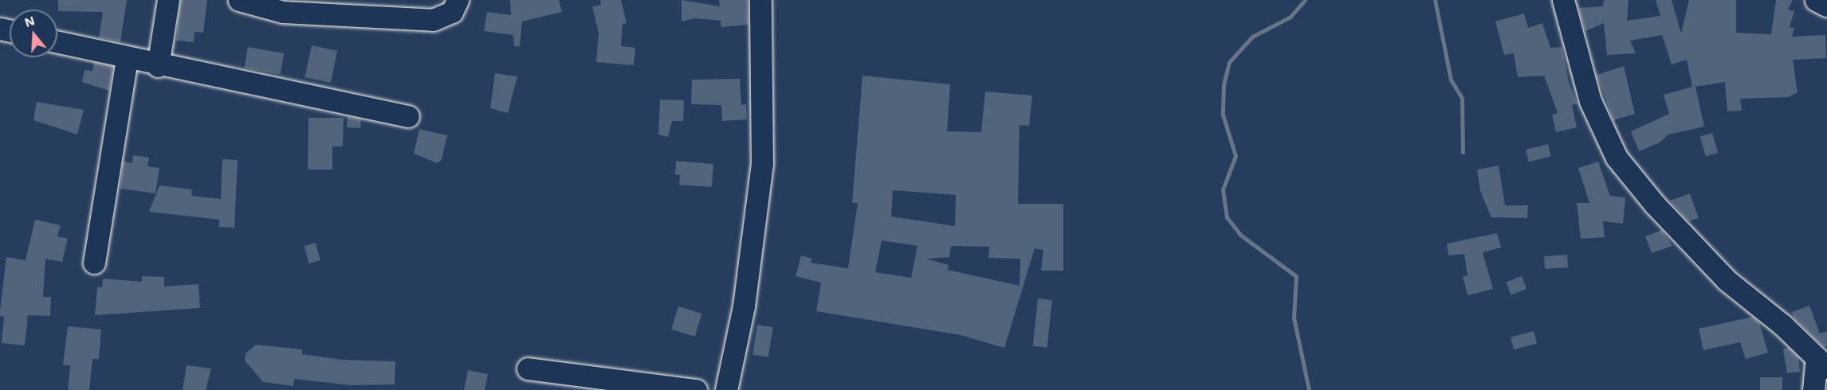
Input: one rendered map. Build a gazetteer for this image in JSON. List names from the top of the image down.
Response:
{
  "north": "top"
}
